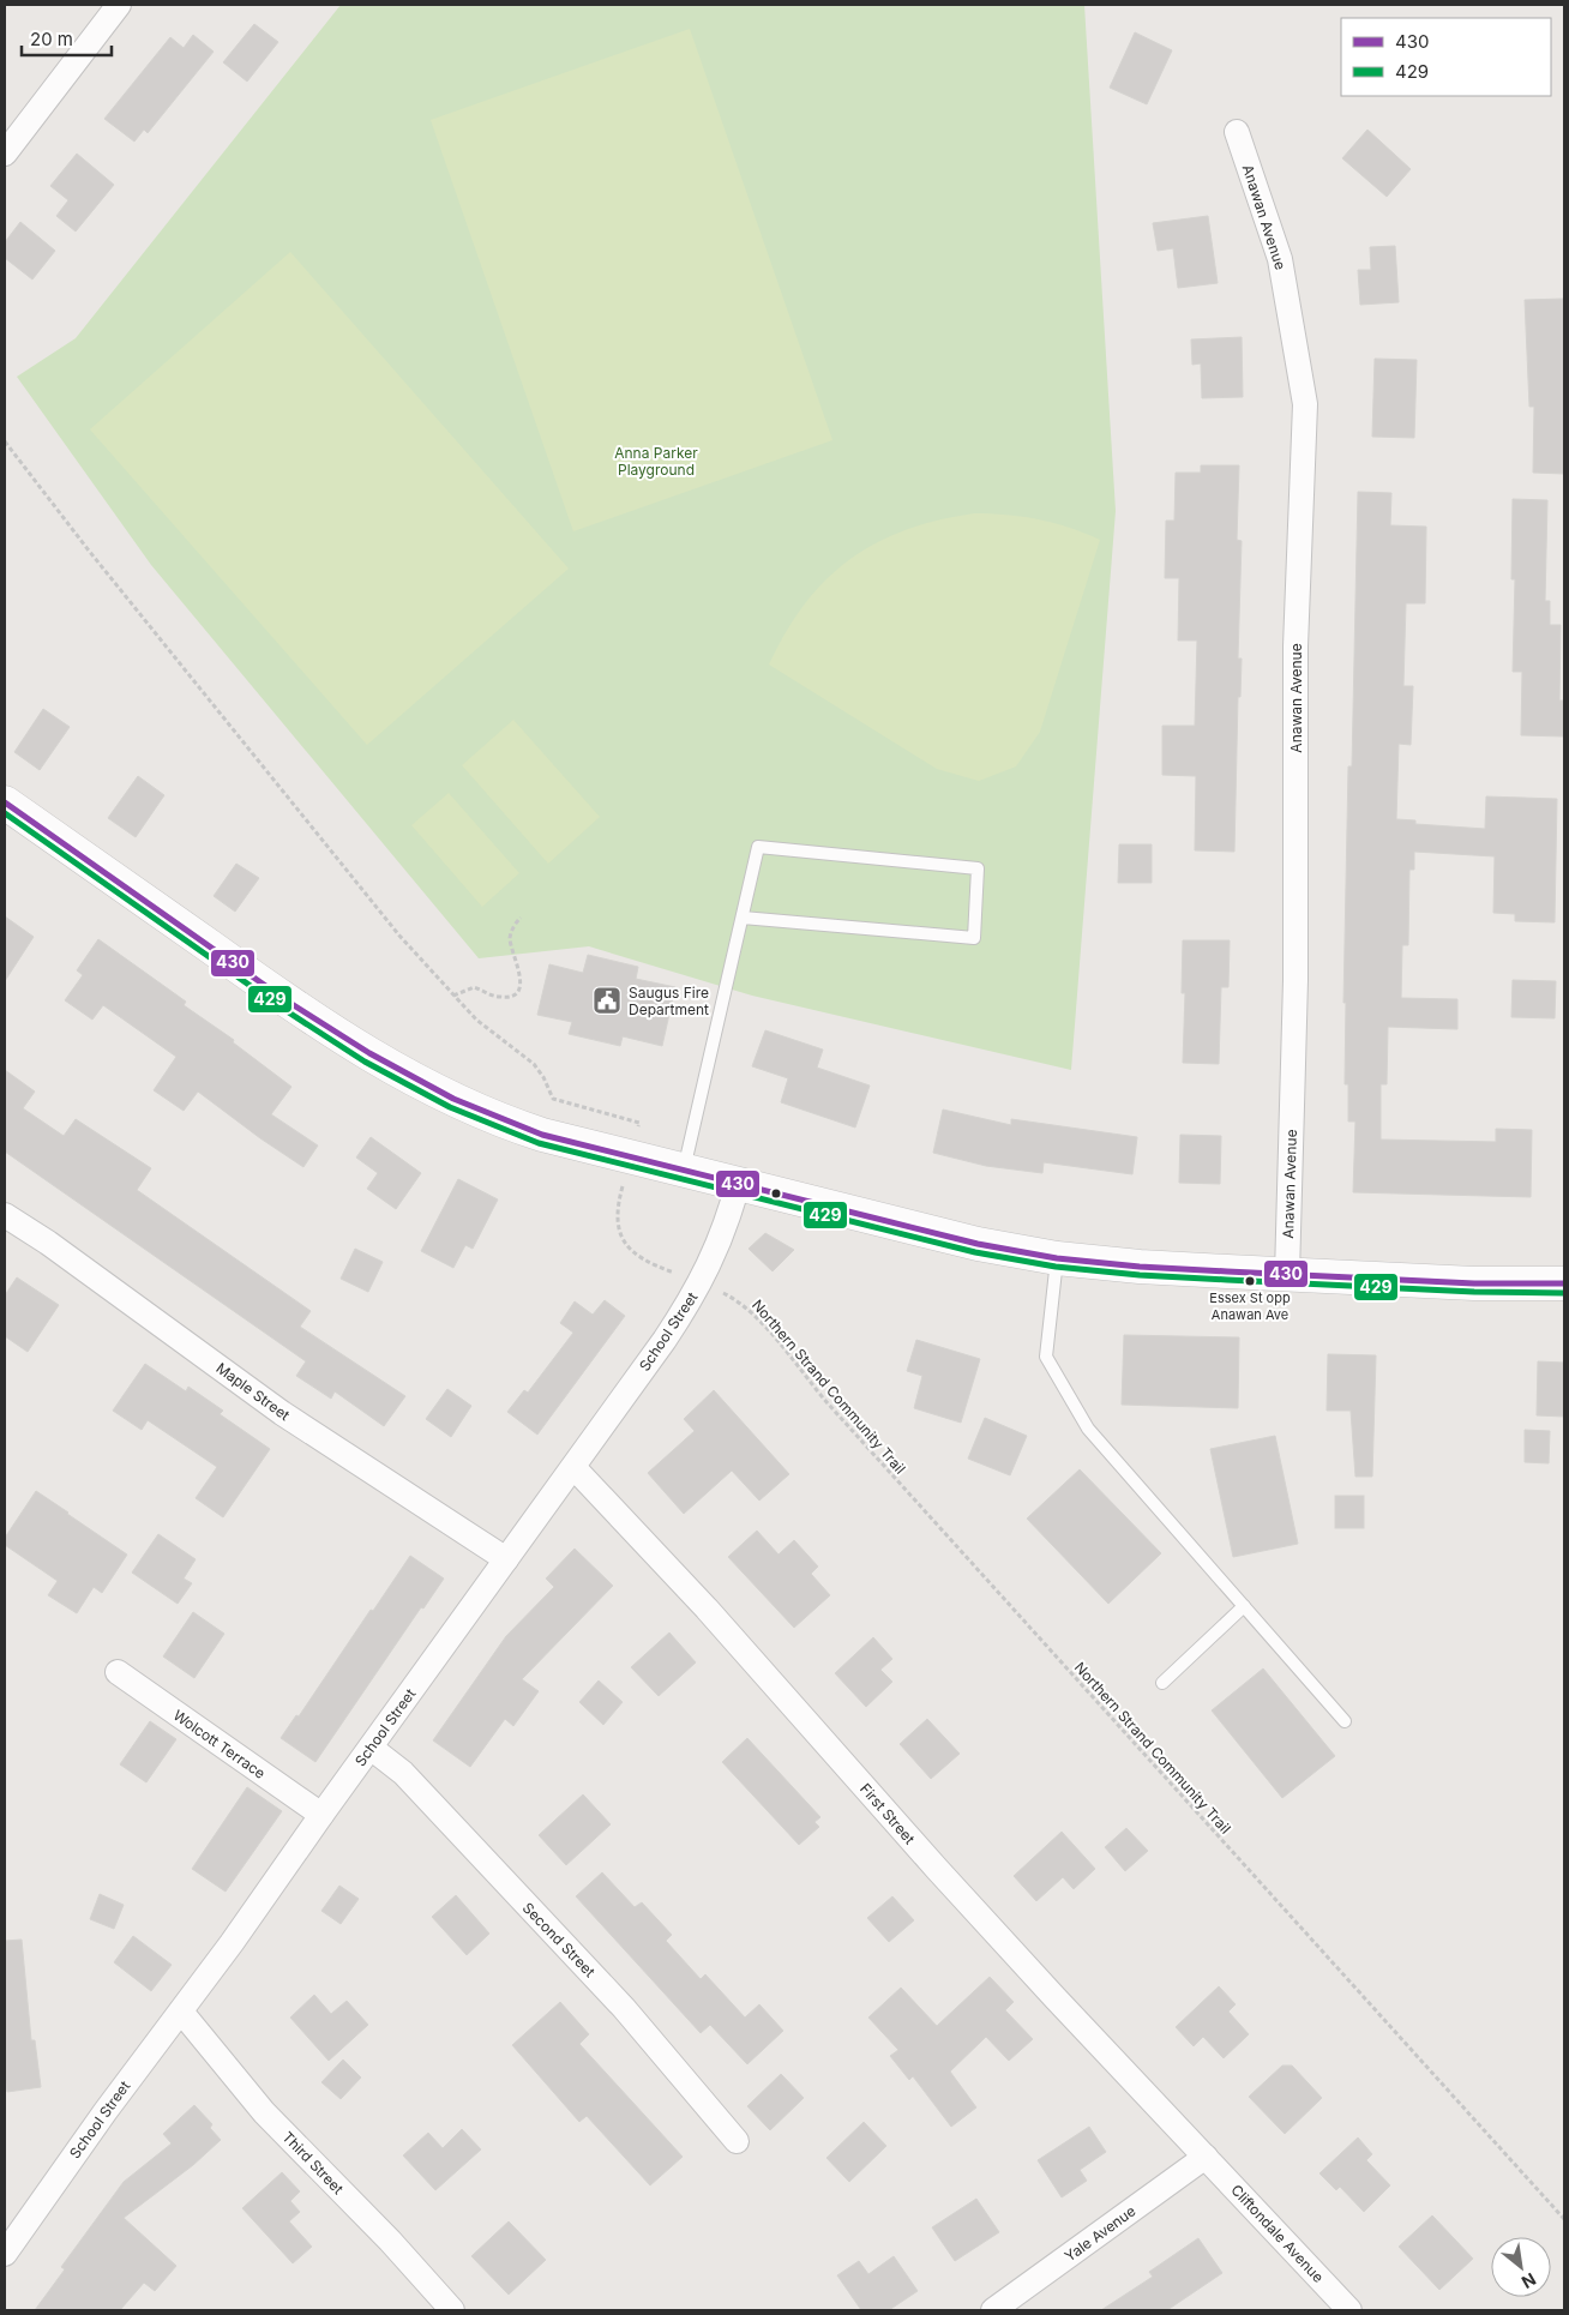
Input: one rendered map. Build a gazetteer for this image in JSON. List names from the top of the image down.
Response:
{
  "streets": {
    "street": [
      "Anawan Avenue",
      "School Street",
      "Maple Street",
      "Wolcott Terrace",
      "First Street",
      "Second Street",
      "Third Street",
      "Yale Avenue",
      "Cliftondale Avenue"
    ],
    "path": ["Northern Strand Community Trail"]
  },
  "crossings": [
    ["School Street", "Maple Street"],
    ["School Street", "Wolcott Terrace"],
    ["School Street", "First Street"],
    ["School Street", "Second Street"],
    ["School Street", "Third Street"],
    ["First Street", "Yale Avenue"],
    ["First Street", "Cliftondale Avenue"],
    ["Yale Avenue", "Cliftondale Avenue"]
  ],
  "parks": ["Anna Parker Playground"],
  "places": {
    "public building": ["Saugus Fire Department"],
    "other": ["Essex St opp Anawan Ave"]
  },
  "lines": ["transit line 430", "transit line 429"],
  "legend": ["430", "429"],
  "scale_bar": "20 m",
  "north": "bottom right"
}
